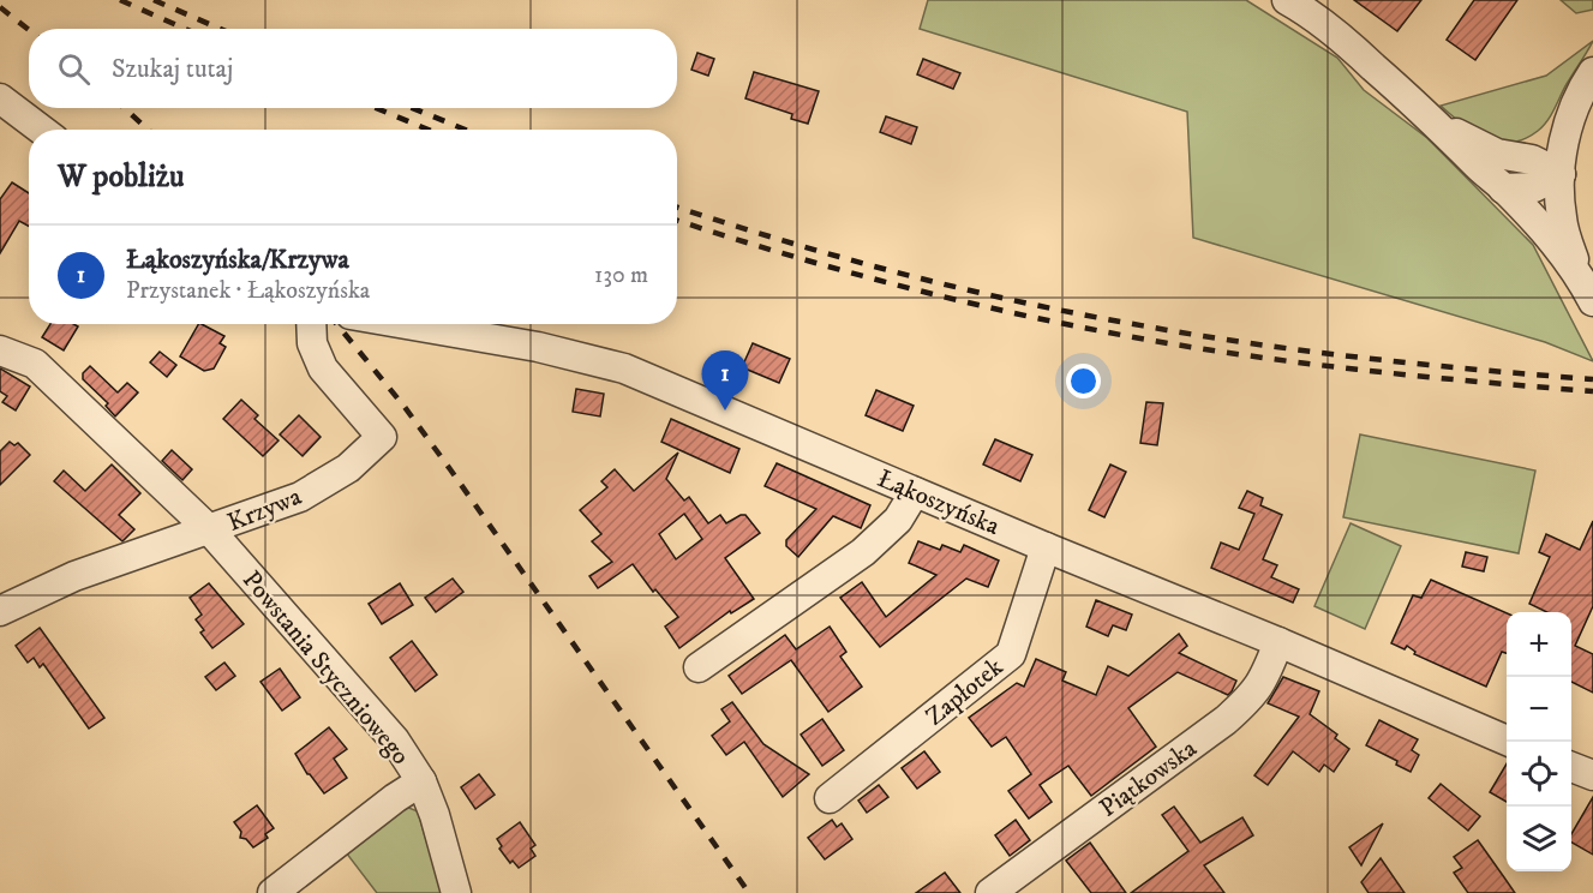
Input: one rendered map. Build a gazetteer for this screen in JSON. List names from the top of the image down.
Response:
{
  "streets": {
    "street": [
      "Łąkoszyńska",
      "Krzywa",
      "Powstania Styczniowego",
      "Zapłotek",
      "Piątkowska"
    ]
  },
  "crossings": [
    ["Łąkoszyńska", "Zapłotek"],
    ["Łąkoszyńska", "Piątkowska"],
    ["Krzywa", "Powstania Styczniowego"]
  ],
  "page": {
    "search": "Szukaj tutaj",
    "heading": "W pobliżu",
    "list": [
      {
        "mark": "1",
        "name": "Łąkoszyńska/Krzywa",
        "note": "Przystanek · Łąkoszyńska",
        "value": "130 m"
      }
    ],
    "pins": "1",
    "map_buttons": ["+", "−"]
  }
}
